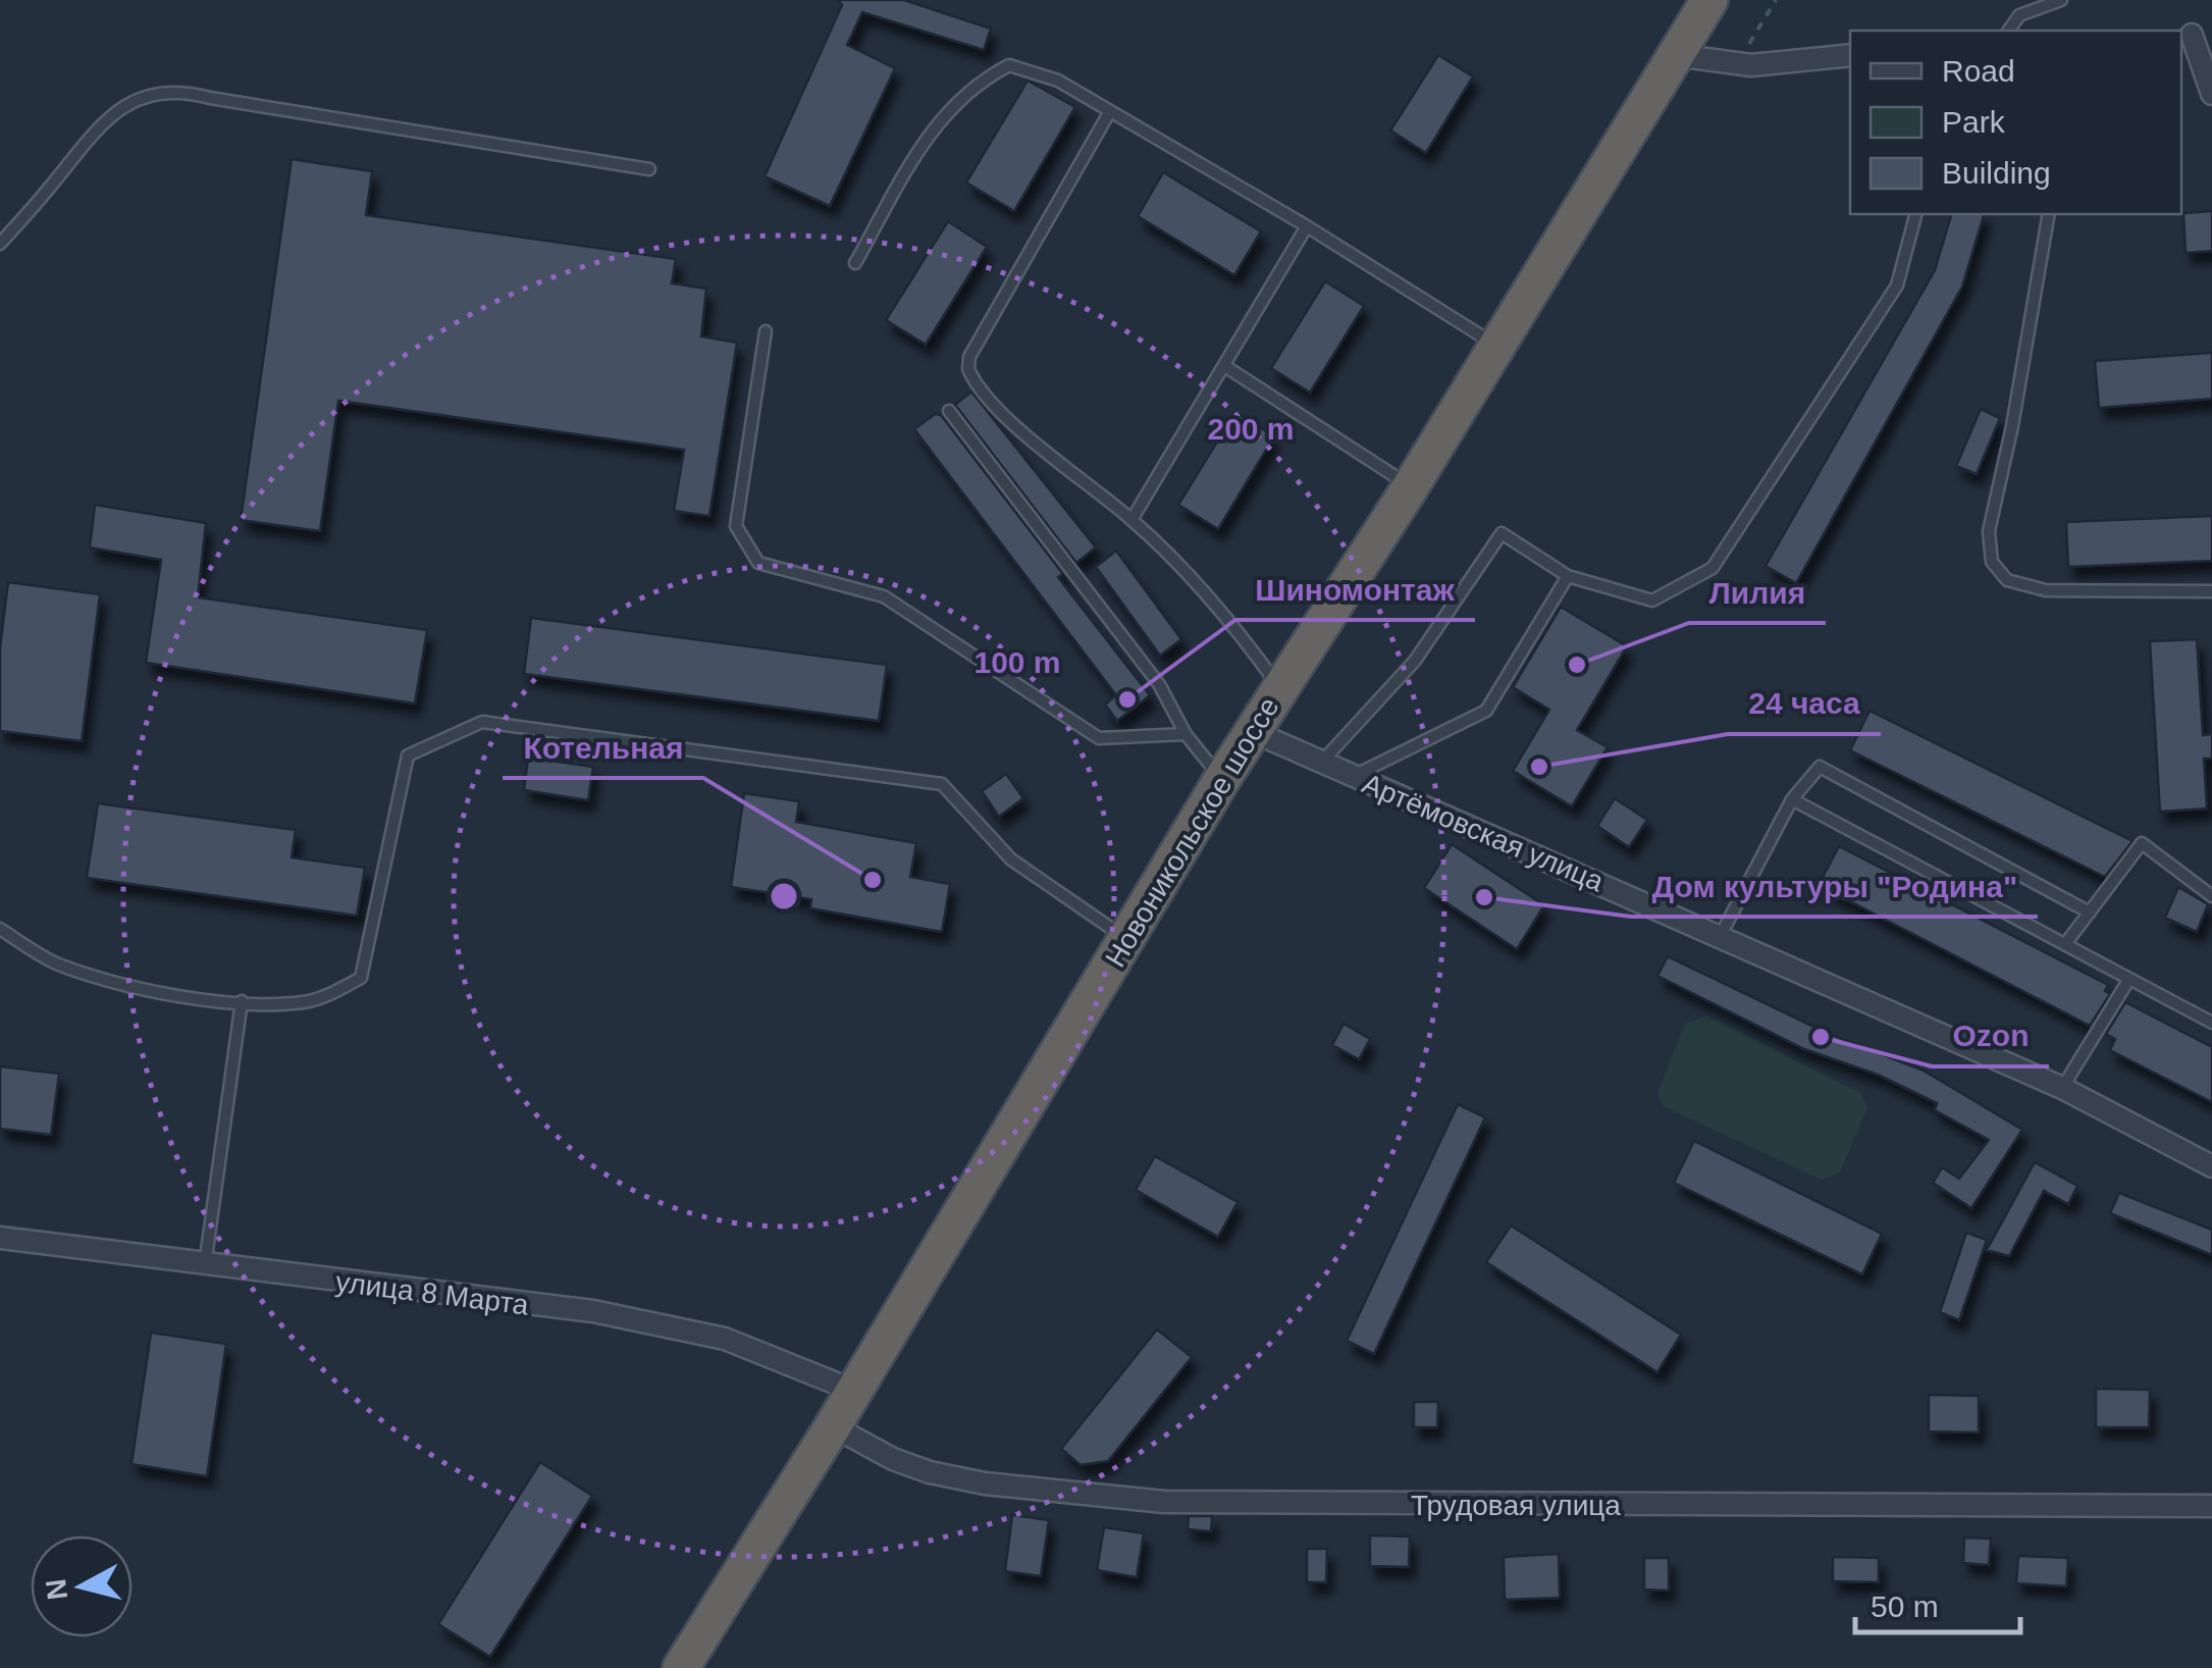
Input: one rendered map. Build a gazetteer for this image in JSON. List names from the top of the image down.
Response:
{
  "streets": {
    "highway": ["Новоникольское шоссе"],
    "street": ["Артёмовская улица", "улица 8 Марта", "Трудовая улица"]
  },
  "crossings": [
    ["Новоникольское шоссе", "Артёмовская улица"],
    ["Новоникольское шоссе", "улица 8 Марта"],
    ["Новоникольское шоссе", "Трудовая улица"]
  ],
  "places": [
    "Лилия",
    "Шиномонтаж",
    "24 часа",
    "Котельная",
    "Дом культуры \"Родина\"",
    "Ozon"
  ],
  "legend": ["Road", "Park", "Building"],
  "scale_bar": "50 m",
  "north": "left",
  "rings": ["200 m", "100 m"]
}
